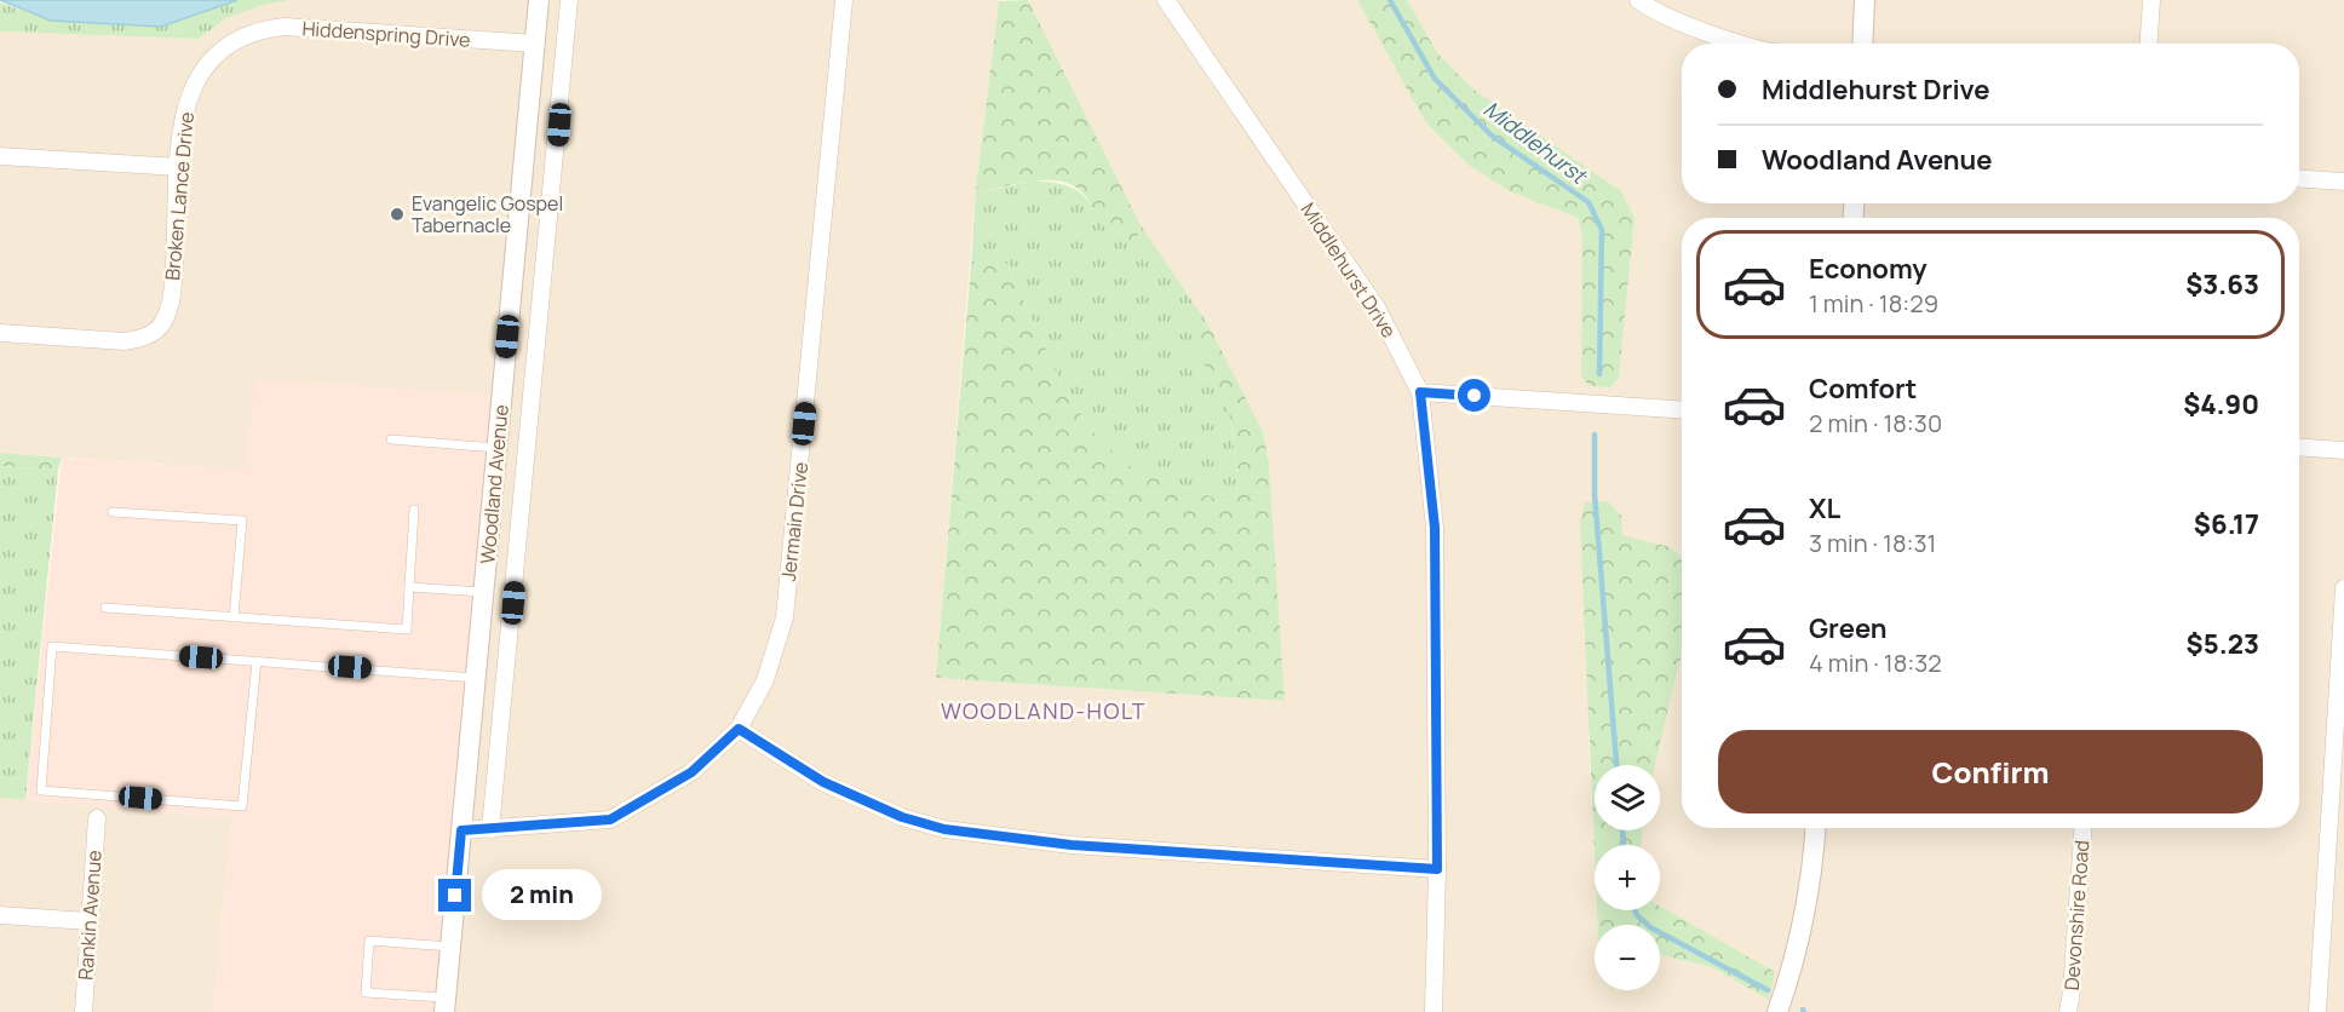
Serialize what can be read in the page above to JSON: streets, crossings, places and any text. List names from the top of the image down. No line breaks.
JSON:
{"streets":{"street":["Hiddenspring Drive","Broken Lance Drive","Middlehurst Drive","Woodland Avenue","Jermain Drive","Rankin Avenue","Devonshire Road"]},"crossings":[["Hiddenspring Drive","Broken Lance Drive"],["Hiddenspring Drive","Woodland Avenue"],["Woodland Avenue","Jermain Drive"]],"districts":["WOODLAND-HOLT"],"water":["Middlehurst"],"places":["Evangelic Gospel Tabernacle"],"page":{"banner":["Middlehurst Drive","Woodland Avenue"],"list":[{"name":"Economy","note":"1 min · 18:29","value":"$3.63"},{"name":"Comfort","note":"2 min · 18:30","value":"$4.90"},{"name":"XL","note":"3 min · 18:31","value":"$6.17"},{"name":"Green","note":"4 min · 18:32","value":"$5.23"}],"buttons":"Confirm","map_buttons":["+","−"],"bubble":"2 min"}}
